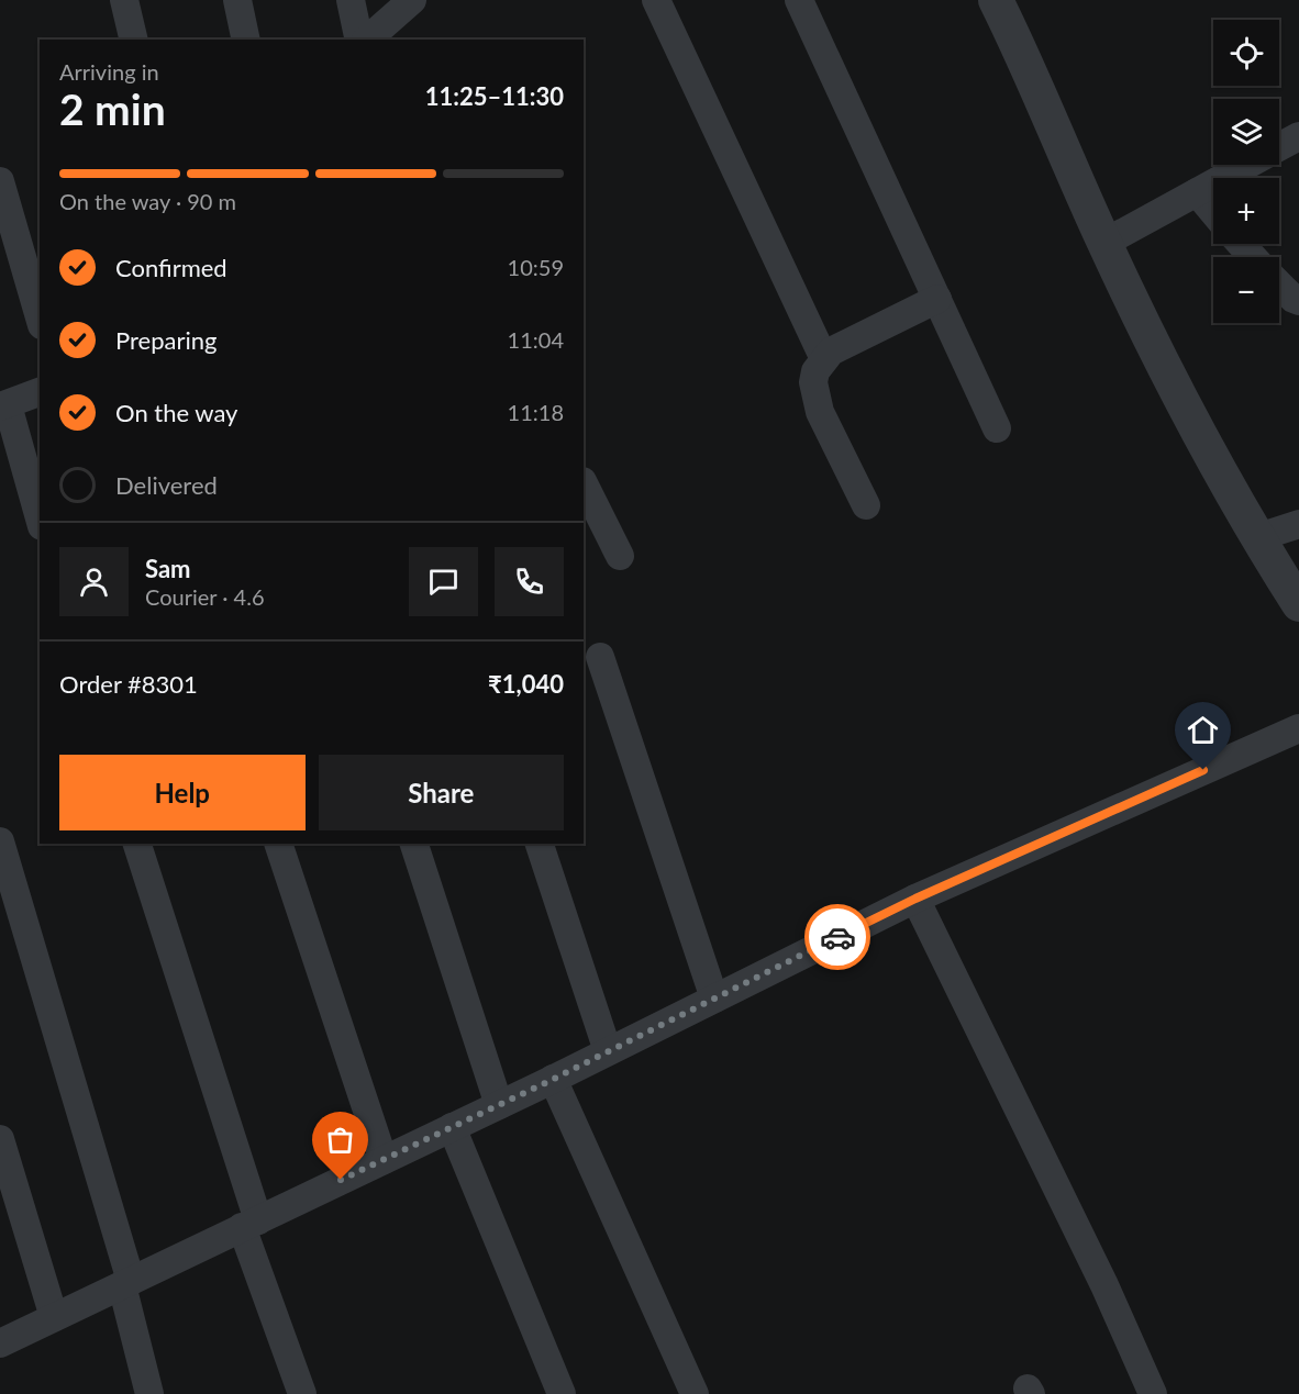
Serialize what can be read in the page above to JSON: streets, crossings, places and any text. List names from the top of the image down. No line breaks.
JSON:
{"page":{"map_buttons":["+","−"],"heading":["2 min","Arriving in","11:25–11:30"],"panel":["Sam","Courier · 4.6","Order #8301","₹1,040"],"bar":"On the way · 90 m","list":[["Confirmed","10:59"],["Preparing","11:04"],["On the way","11:18"],"Delivered"],"buttons":["Help","Share"]}}
